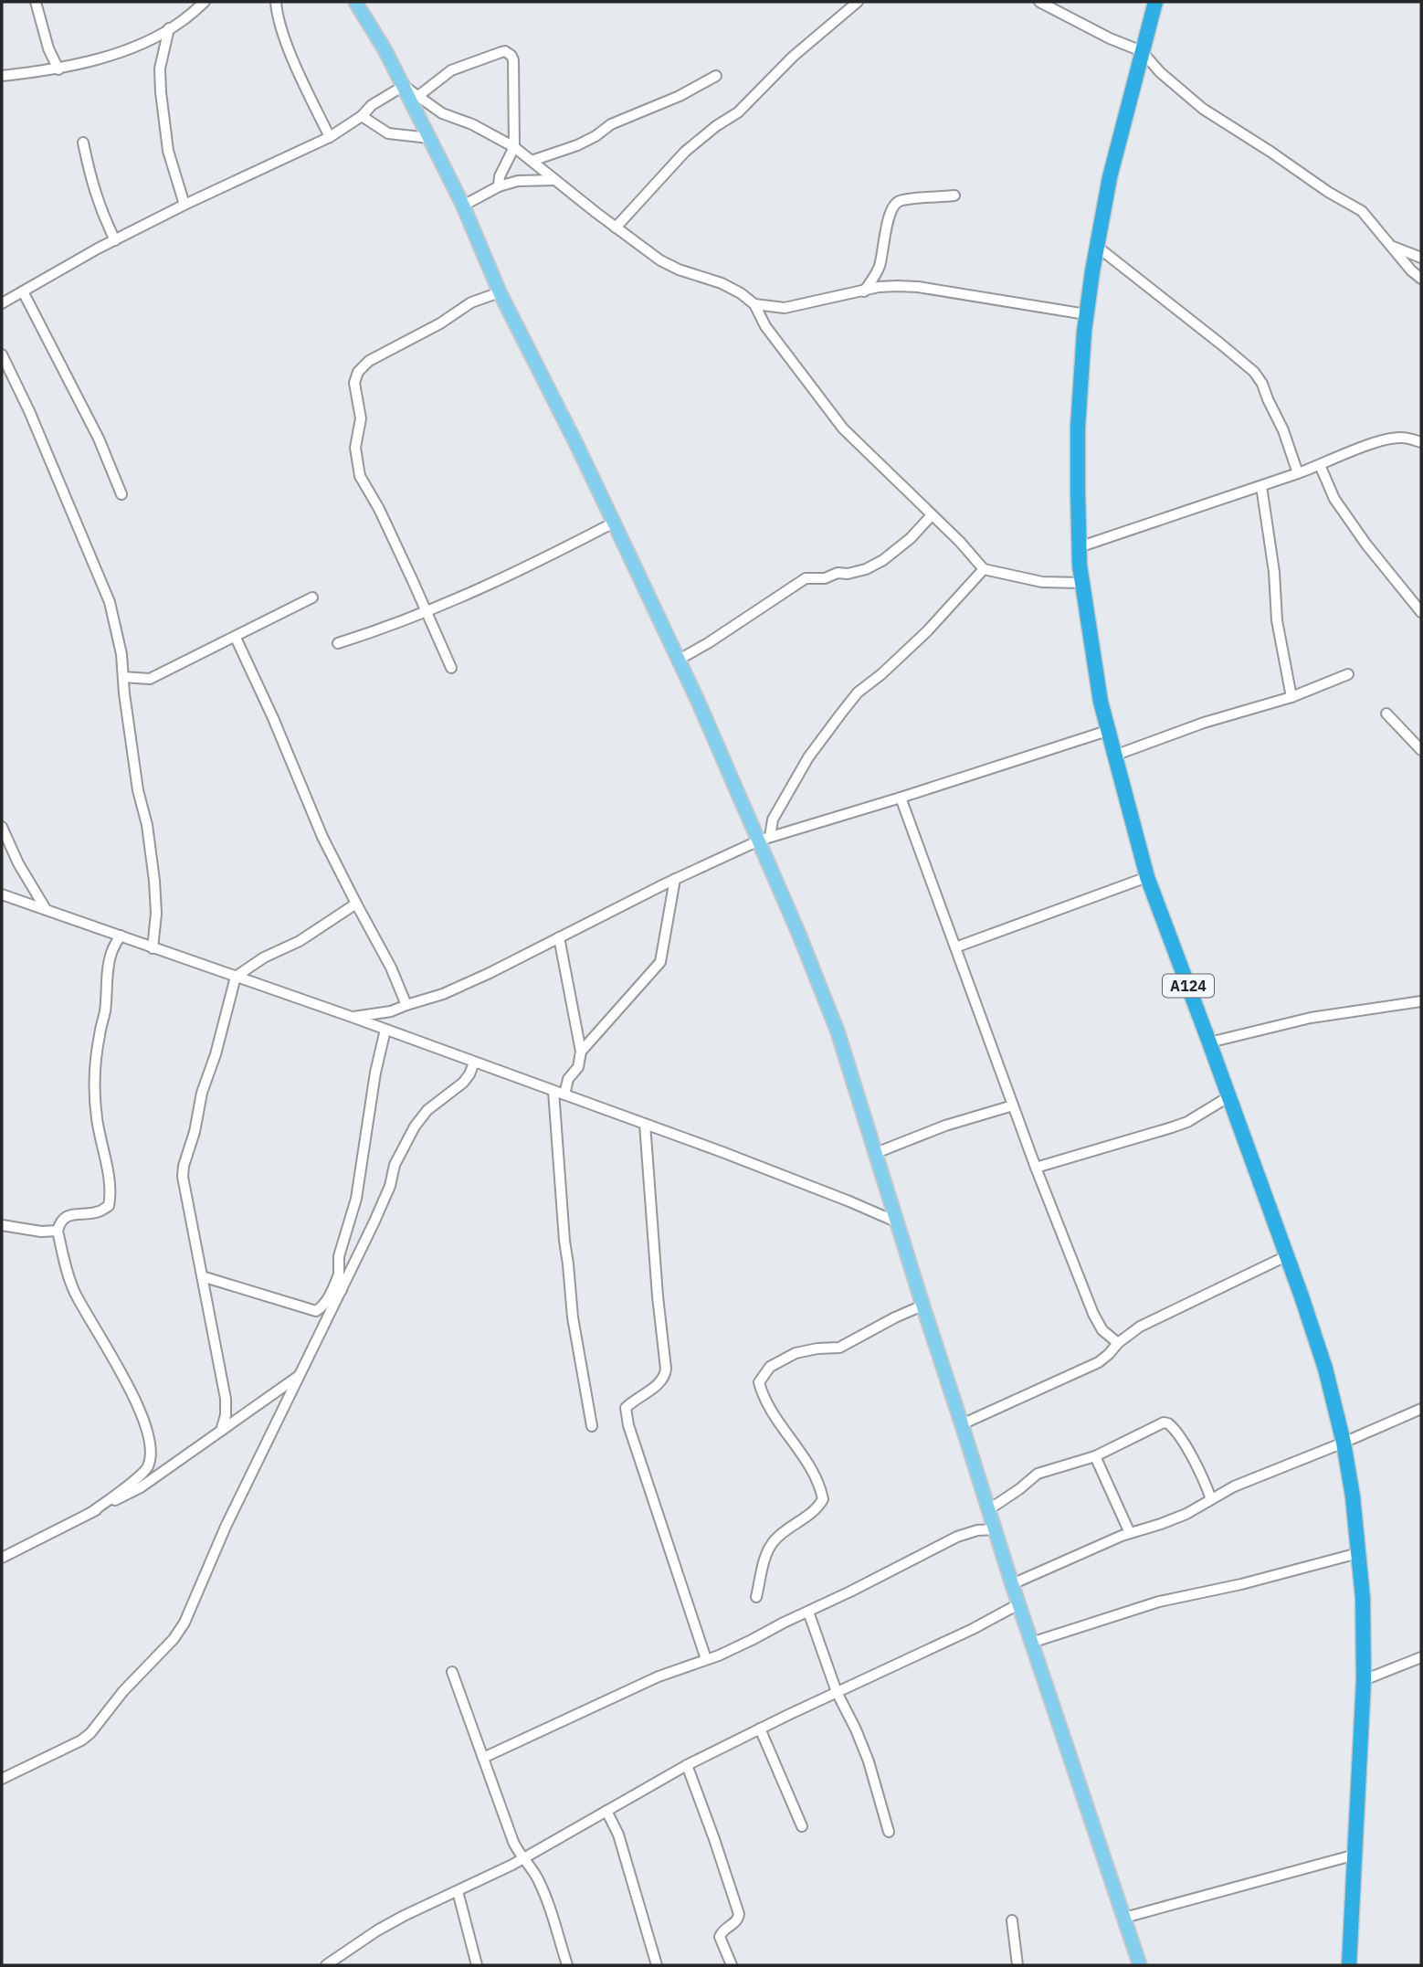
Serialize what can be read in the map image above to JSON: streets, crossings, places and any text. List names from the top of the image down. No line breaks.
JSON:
{"streets":{"highway":["A124"]}}
